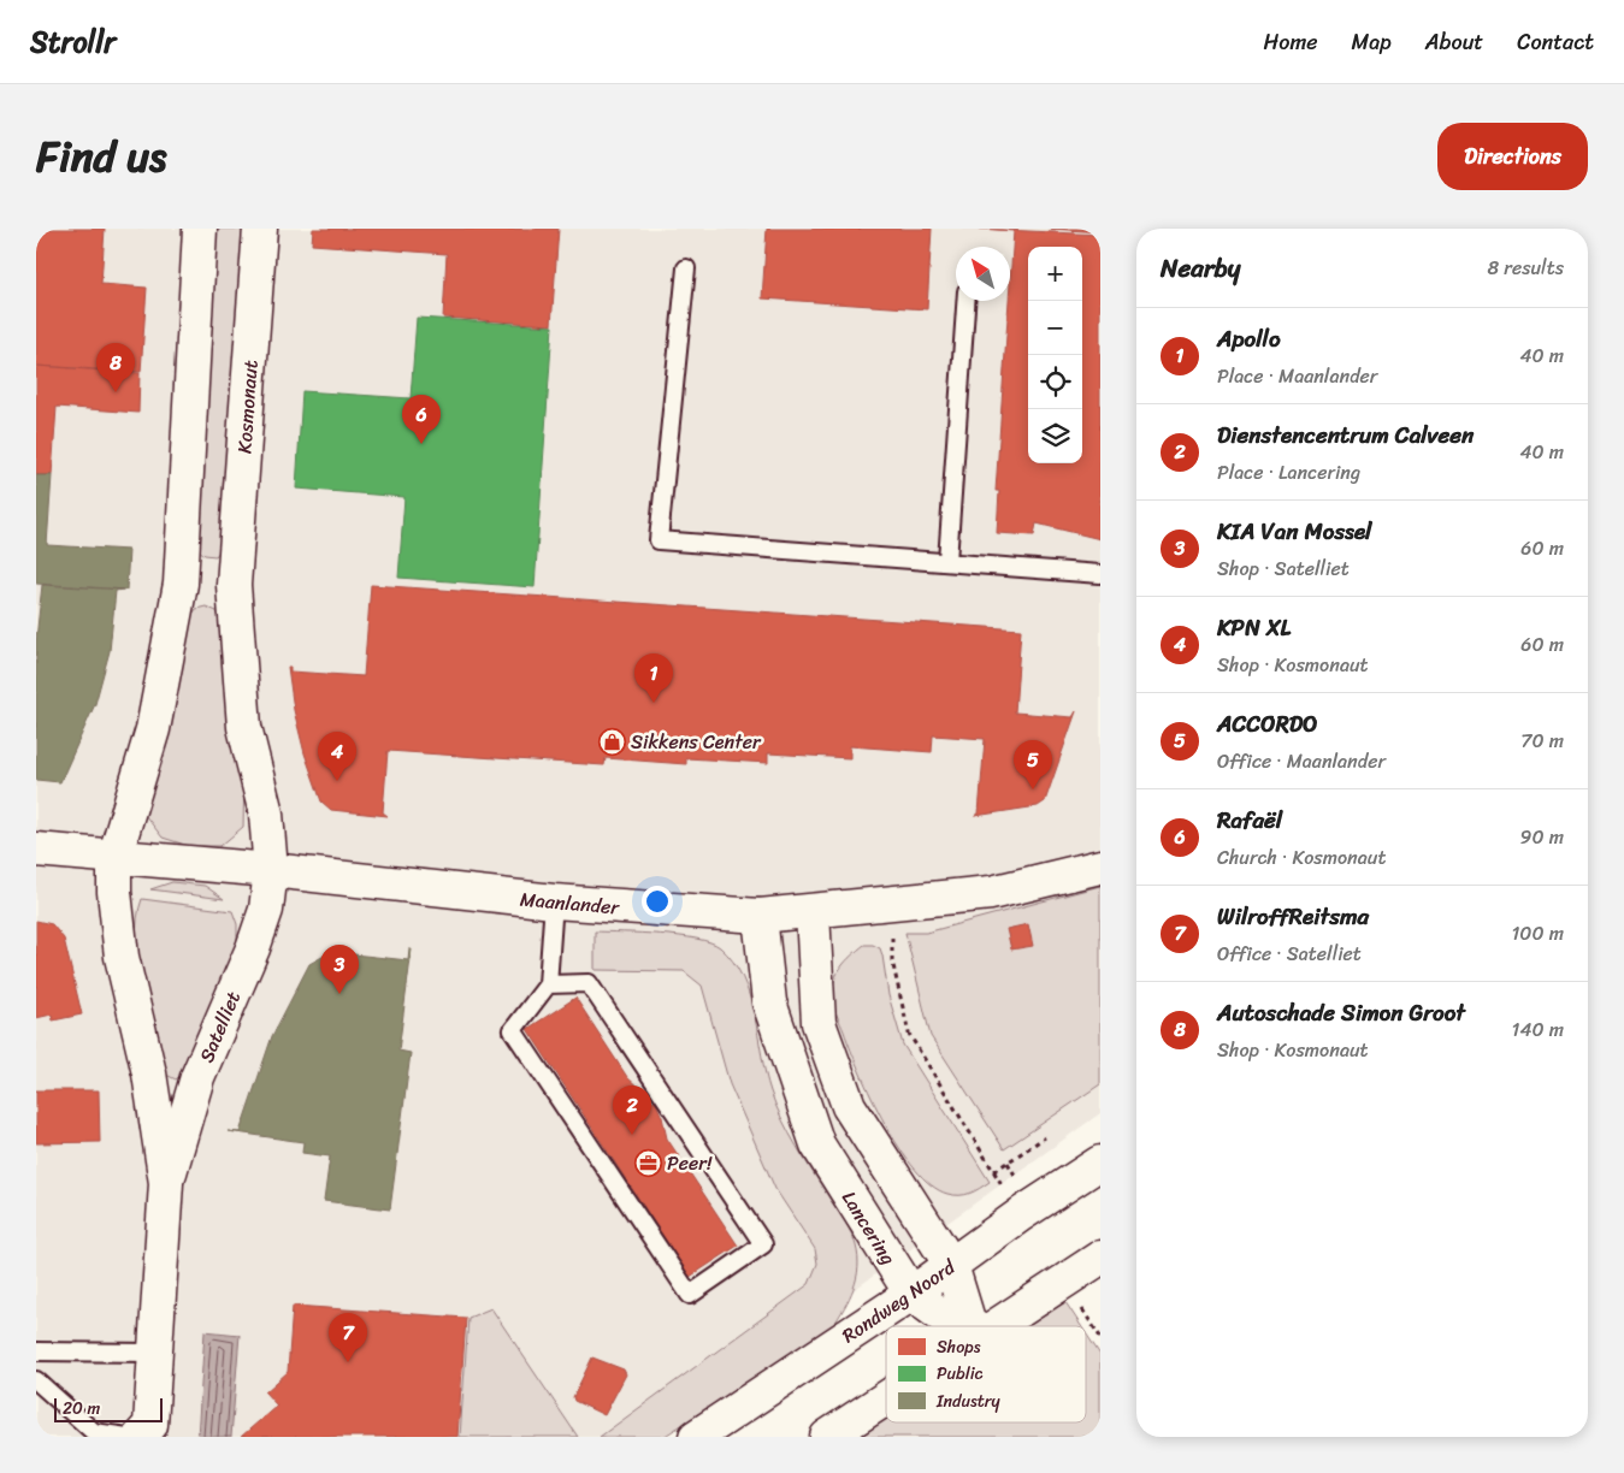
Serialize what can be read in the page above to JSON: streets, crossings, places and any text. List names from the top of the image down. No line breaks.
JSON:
{"streets":{"street":["Kosmonaut","Maanlander","Satelliet","Lancering","Rondweg Noord"]},"crossings":[["Kosmonaut","Maanlander"],["Kosmonaut","Satelliet"],["Maanlander","Satelliet"],["Maanlander","Lancering"],["Lancering","Rondweg Noord"]],"places":{"shop":["Sikkens Center"],"office":["Peer!"]},"legend":["Shops","Public","Industry"],"scale_bar":"20 m","north":"top left","page":{"header":"Strollr","nav":["Home","Map","About","Contact"],"title":"Find us","buttons":"Directions","heading":["Nearby","8 results"],"map_buttons":["+","−"],"list":[{"mark":"1","name":"Apollo","note":"Place · Maanlander","value":"40 m"},{"mark":"2","name":"Dienstencentrum Calveen","note":"Place · Lancering","value":"40 m"},{"mark":"3","name":"KIA Van Mossel","note":"Shop · Satelliet","value":"60 m"},{"mark":"4","name":"KPN XL","note":"Shop · Kosmonaut","value":"60 m"},{"mark":"5","name":"ACCORDO","note":"Office · Maanlander","value":"70 m"},{"mark":"6","name":"Rafaël","note":"Church · Kosmonaut","value":"90 m"},{"mark":"7","name":"WilroffReitsma","note":"Office · Satelliet","value":"100 m"},{"mark":"8","name":"Autoschade Simon Groot","note":"Shop · Kosmonaut","value":"140 m"}],"pins":["8","6","1","4","5","3","2","7"],"scale":"20 m"}}
